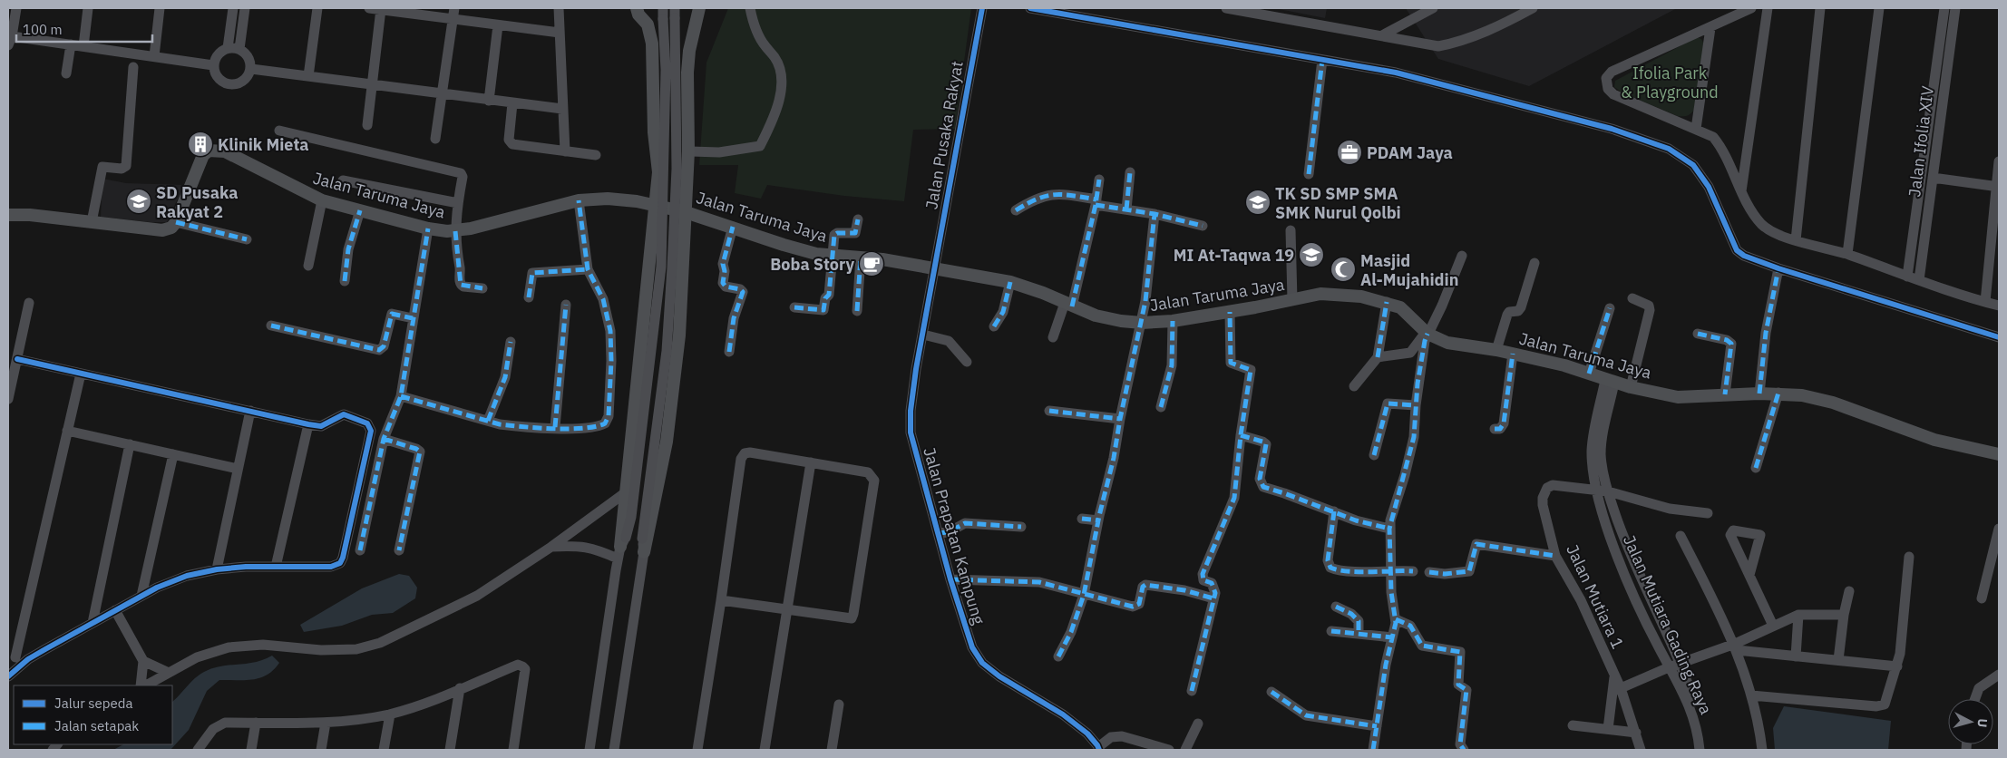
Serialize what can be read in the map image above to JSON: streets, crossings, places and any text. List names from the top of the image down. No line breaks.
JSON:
{"streets":{"main road":["Jalan Taruma Jaya"],"street":["Jalan Pusaka Rakyat","Jalan Ifolia XIV","Jalan Prapatan Kampung","Jalan Mutiara 1","Jalan Mutiara Gading Raya"]},"crossings":[["Jalan Pusaka Rakyat","Jalan Taruma Jaya"],["Jalan Pusaka Rakyat","Jalan Prapatan Kampung"],["Jalan Taruma Jaya","Jalan Prapatan Kampung"],["Jalan Taruma Jaya","Jalan Mutiara Gading Raya"],["Jalan Mutiara 1","Jalan Mutiara Gading Raya"]],"parks":["Ifolia Park & Playground"],"places":{"building":["Klinik Mieta"],"office":["PDAM Jaya"],"school or university":["SD Pusaka Rakyat 2","TK SD SMP SMA SMK Nurul Qolbi","MI At-Taqwa 19"],"cafe":["Boba Story"],"mosque":["Masjid Al-Mujahidin"]},"legend":["Jalur sepeda","Jalan setapak"],"scale_bar":"100 m","north":"right"}
